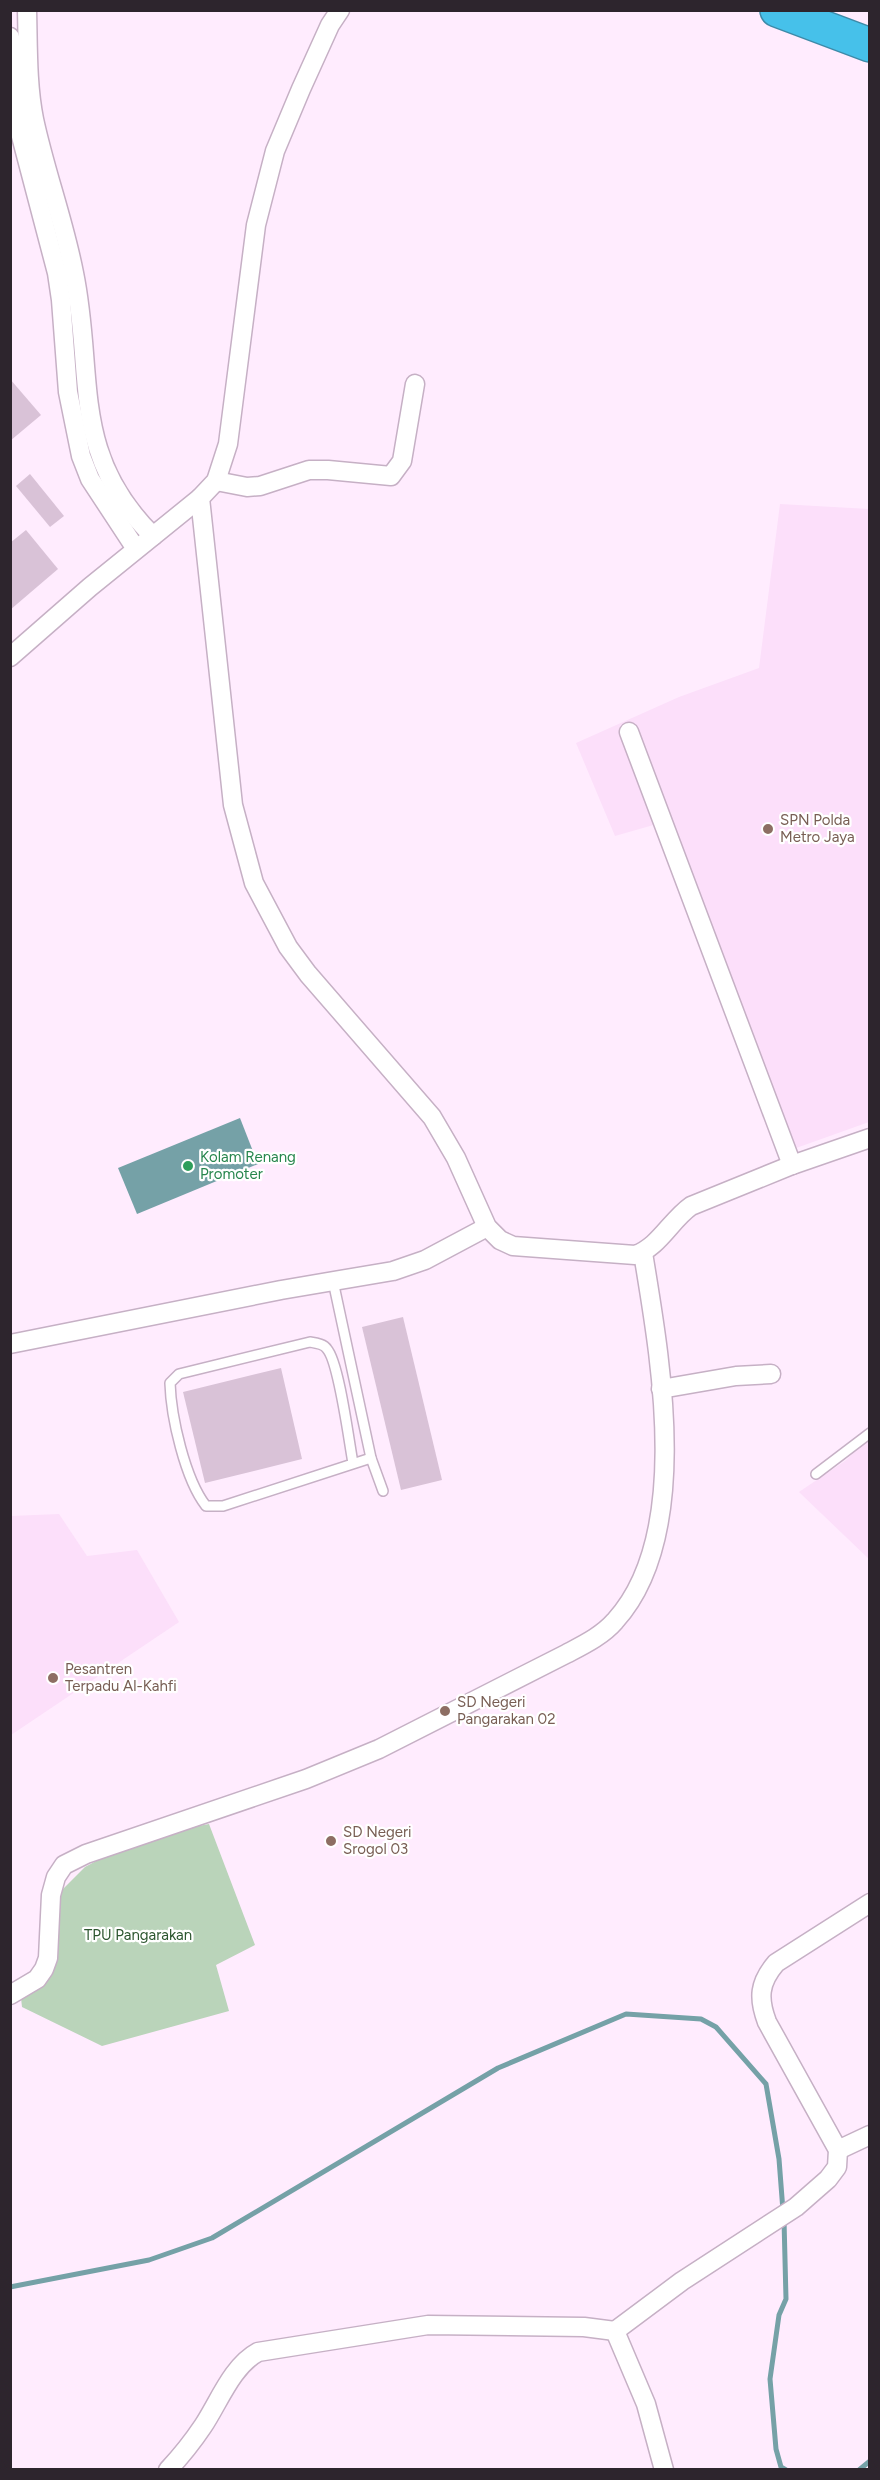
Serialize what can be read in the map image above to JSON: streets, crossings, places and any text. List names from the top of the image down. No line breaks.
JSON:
{"parks":["TPU Pangarakan"],"places":["SPN Polda Metro Jaya","Kolam Renang Promoter","Pesantren Terpadu Al-Kahfi","SD Negeri Pangarakan 02","SD Negeri Srogol 03"]}
